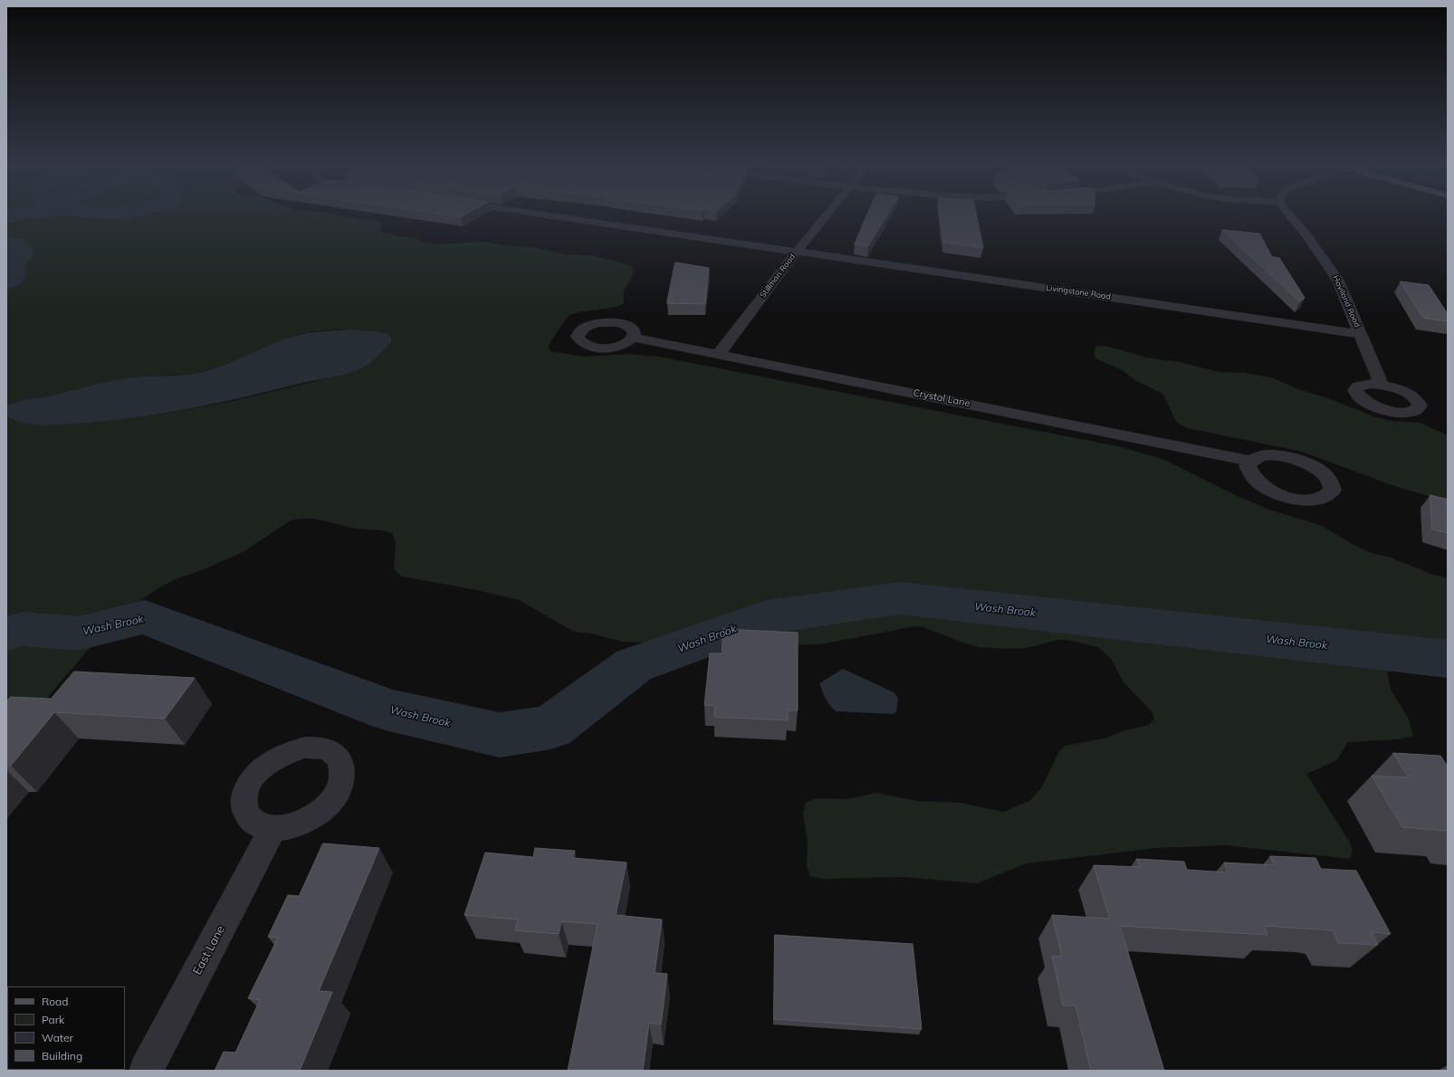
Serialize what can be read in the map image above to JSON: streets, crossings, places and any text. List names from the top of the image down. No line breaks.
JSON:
{"streets":{"street":["Stillman Road","Livingstone Road","Haviland Road","Crystal Lane","East Lane"]},"crossings":[["Stillman Road","Livingstone Road"],["Stillman Road","Crystal Lane"],["Livingstone Road","Haviland Road"]],"water":["Wash Brook"],"legend":["Road","Park","Water","Building"]}
